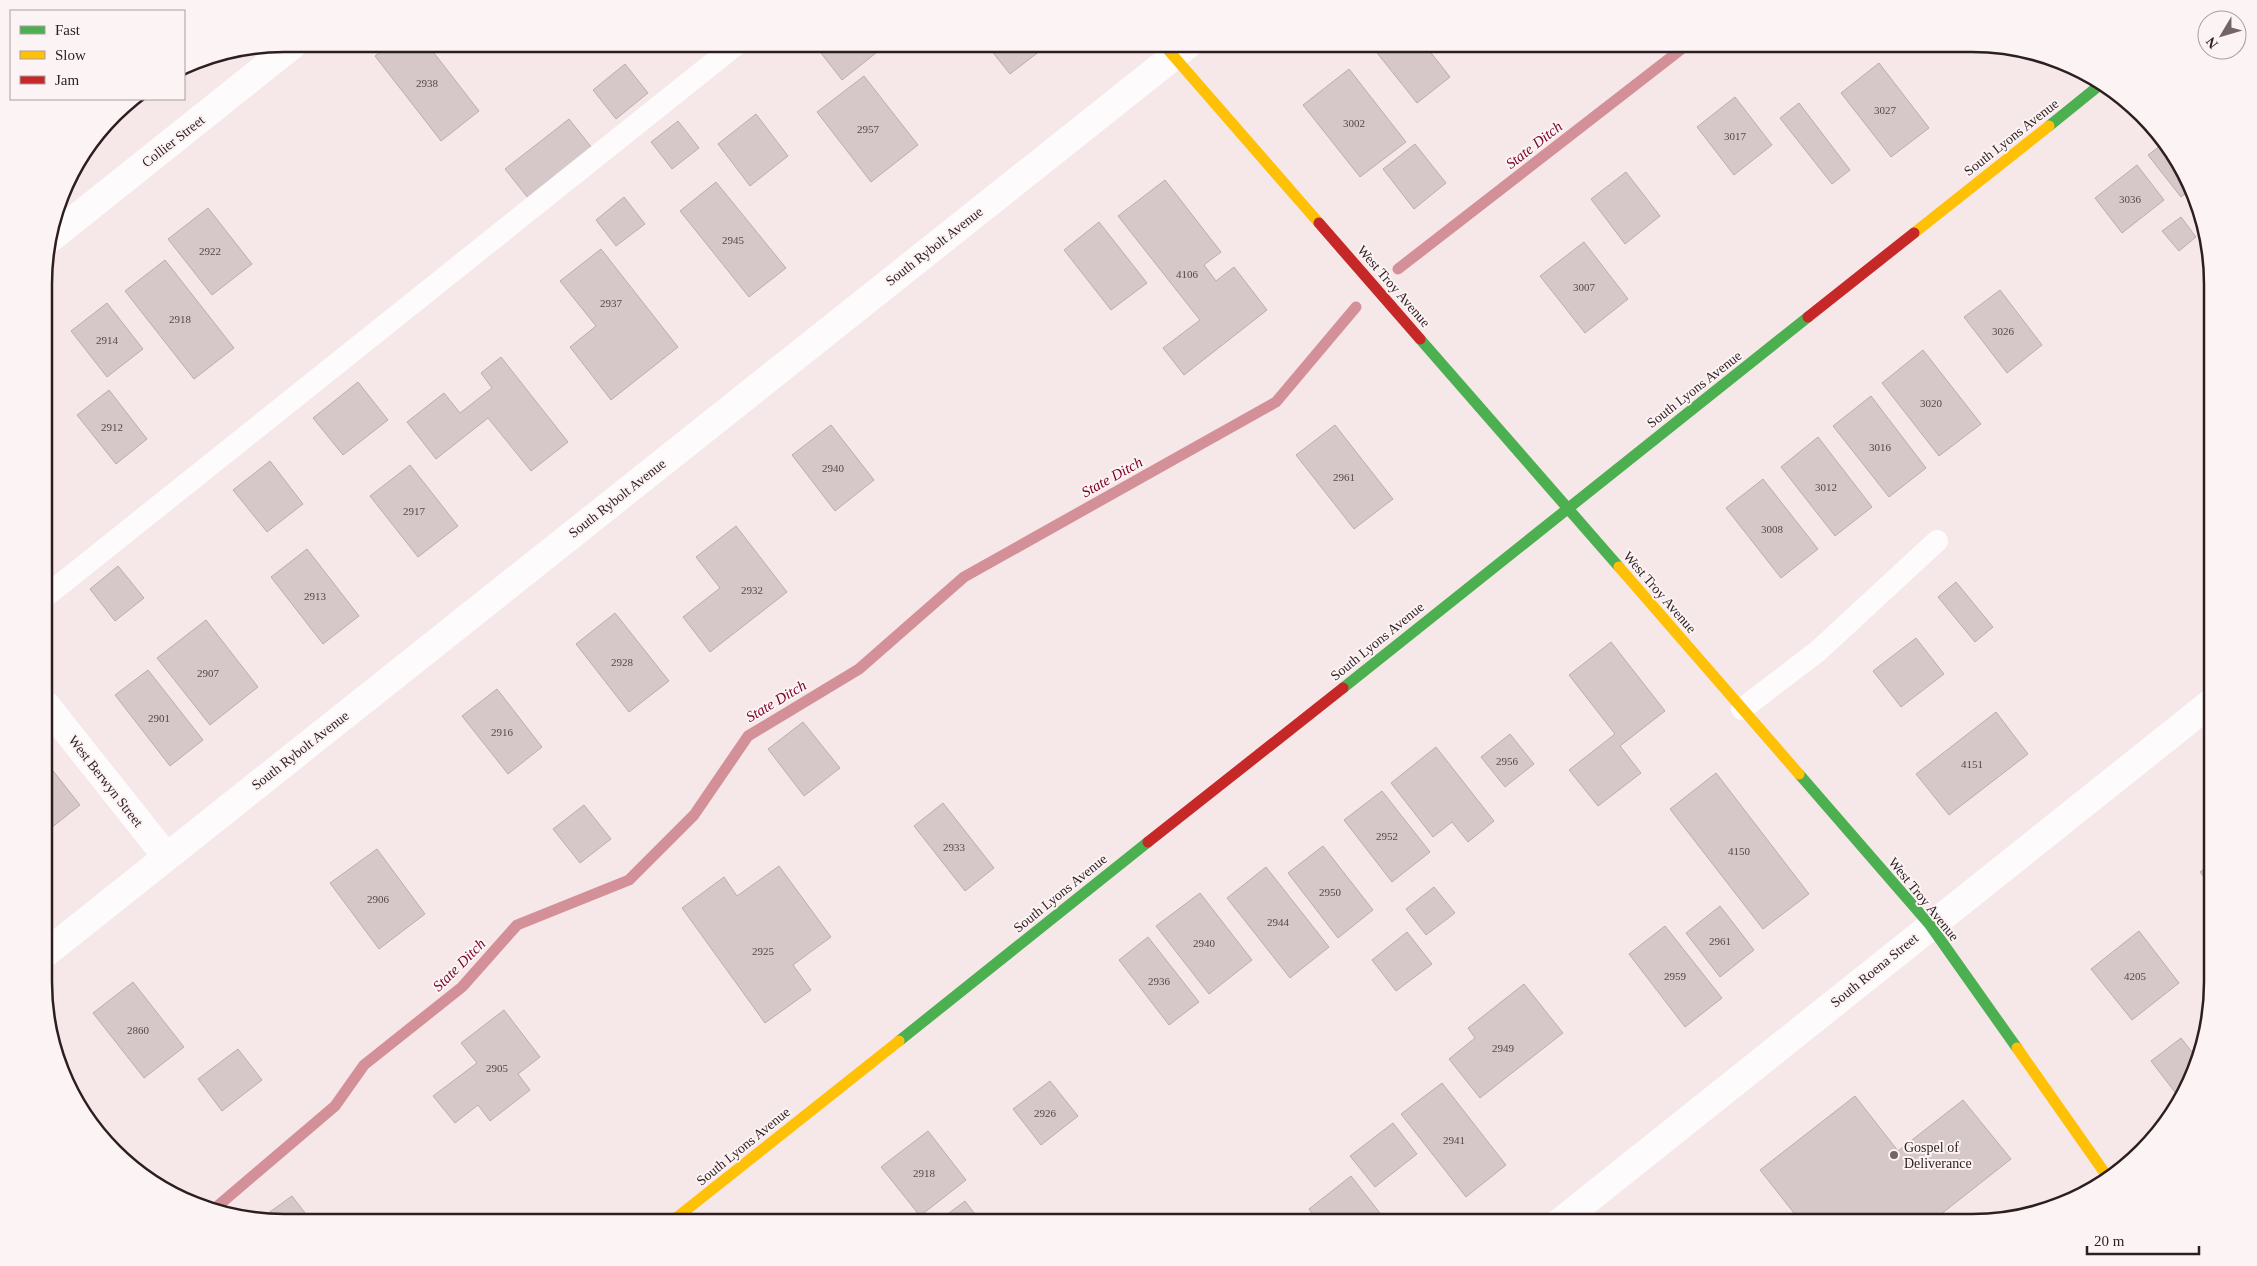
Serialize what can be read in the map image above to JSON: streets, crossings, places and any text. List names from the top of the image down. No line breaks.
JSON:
{"streets":{"street":["South Lyons Avenue","Collier Street","South Rybolt Avenue","West Troy Avenue","West Berwyn Street","South Roena Street"]},"crossings":[["South Lyons Avenue","West Troy Avenue"],["South Rybolt Avenue","West Berwyn Street"],["West Troy Avenue","South Roena Street"]],"water":["State Ditch"],"places":["Gospel of Deliverance"],"house_numbers":["2938","3027","3002","2957","3017","3036","2945","2922","4106","3007","2937","2918","3026","2914","3020","2912","3016","2940","2961","3012","2917","3008","2932","2913","2928","2907","2901","2916","2956","4151","2952","2933","4150","2950","2906","2944","2961","2940","2925","2959","4205","2936","2860","2949","2905","2926","2941","2918"],"legend":["Fast","Slow","Jam"],"scale_bar":"20 m","north":"bottom left"}
